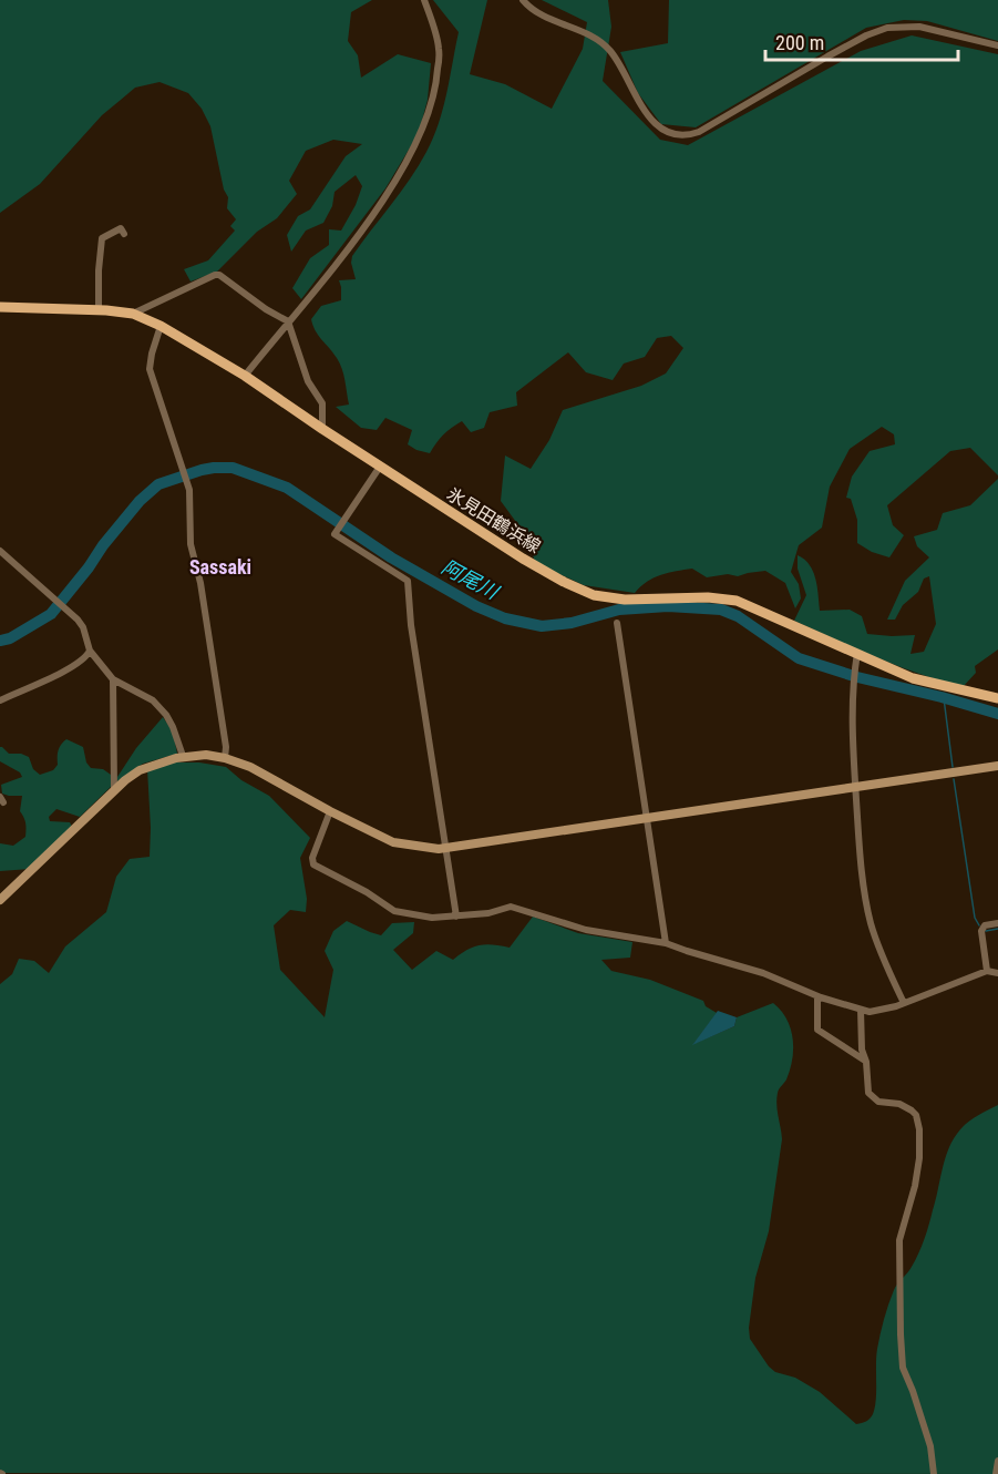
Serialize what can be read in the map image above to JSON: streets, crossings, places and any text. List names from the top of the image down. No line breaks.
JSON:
{"streets":{"main road":["氷見田鶴浜線"]},"districts":["Sassaki"],"water":["阿尾川"],"scale_bar":"200 m"}
